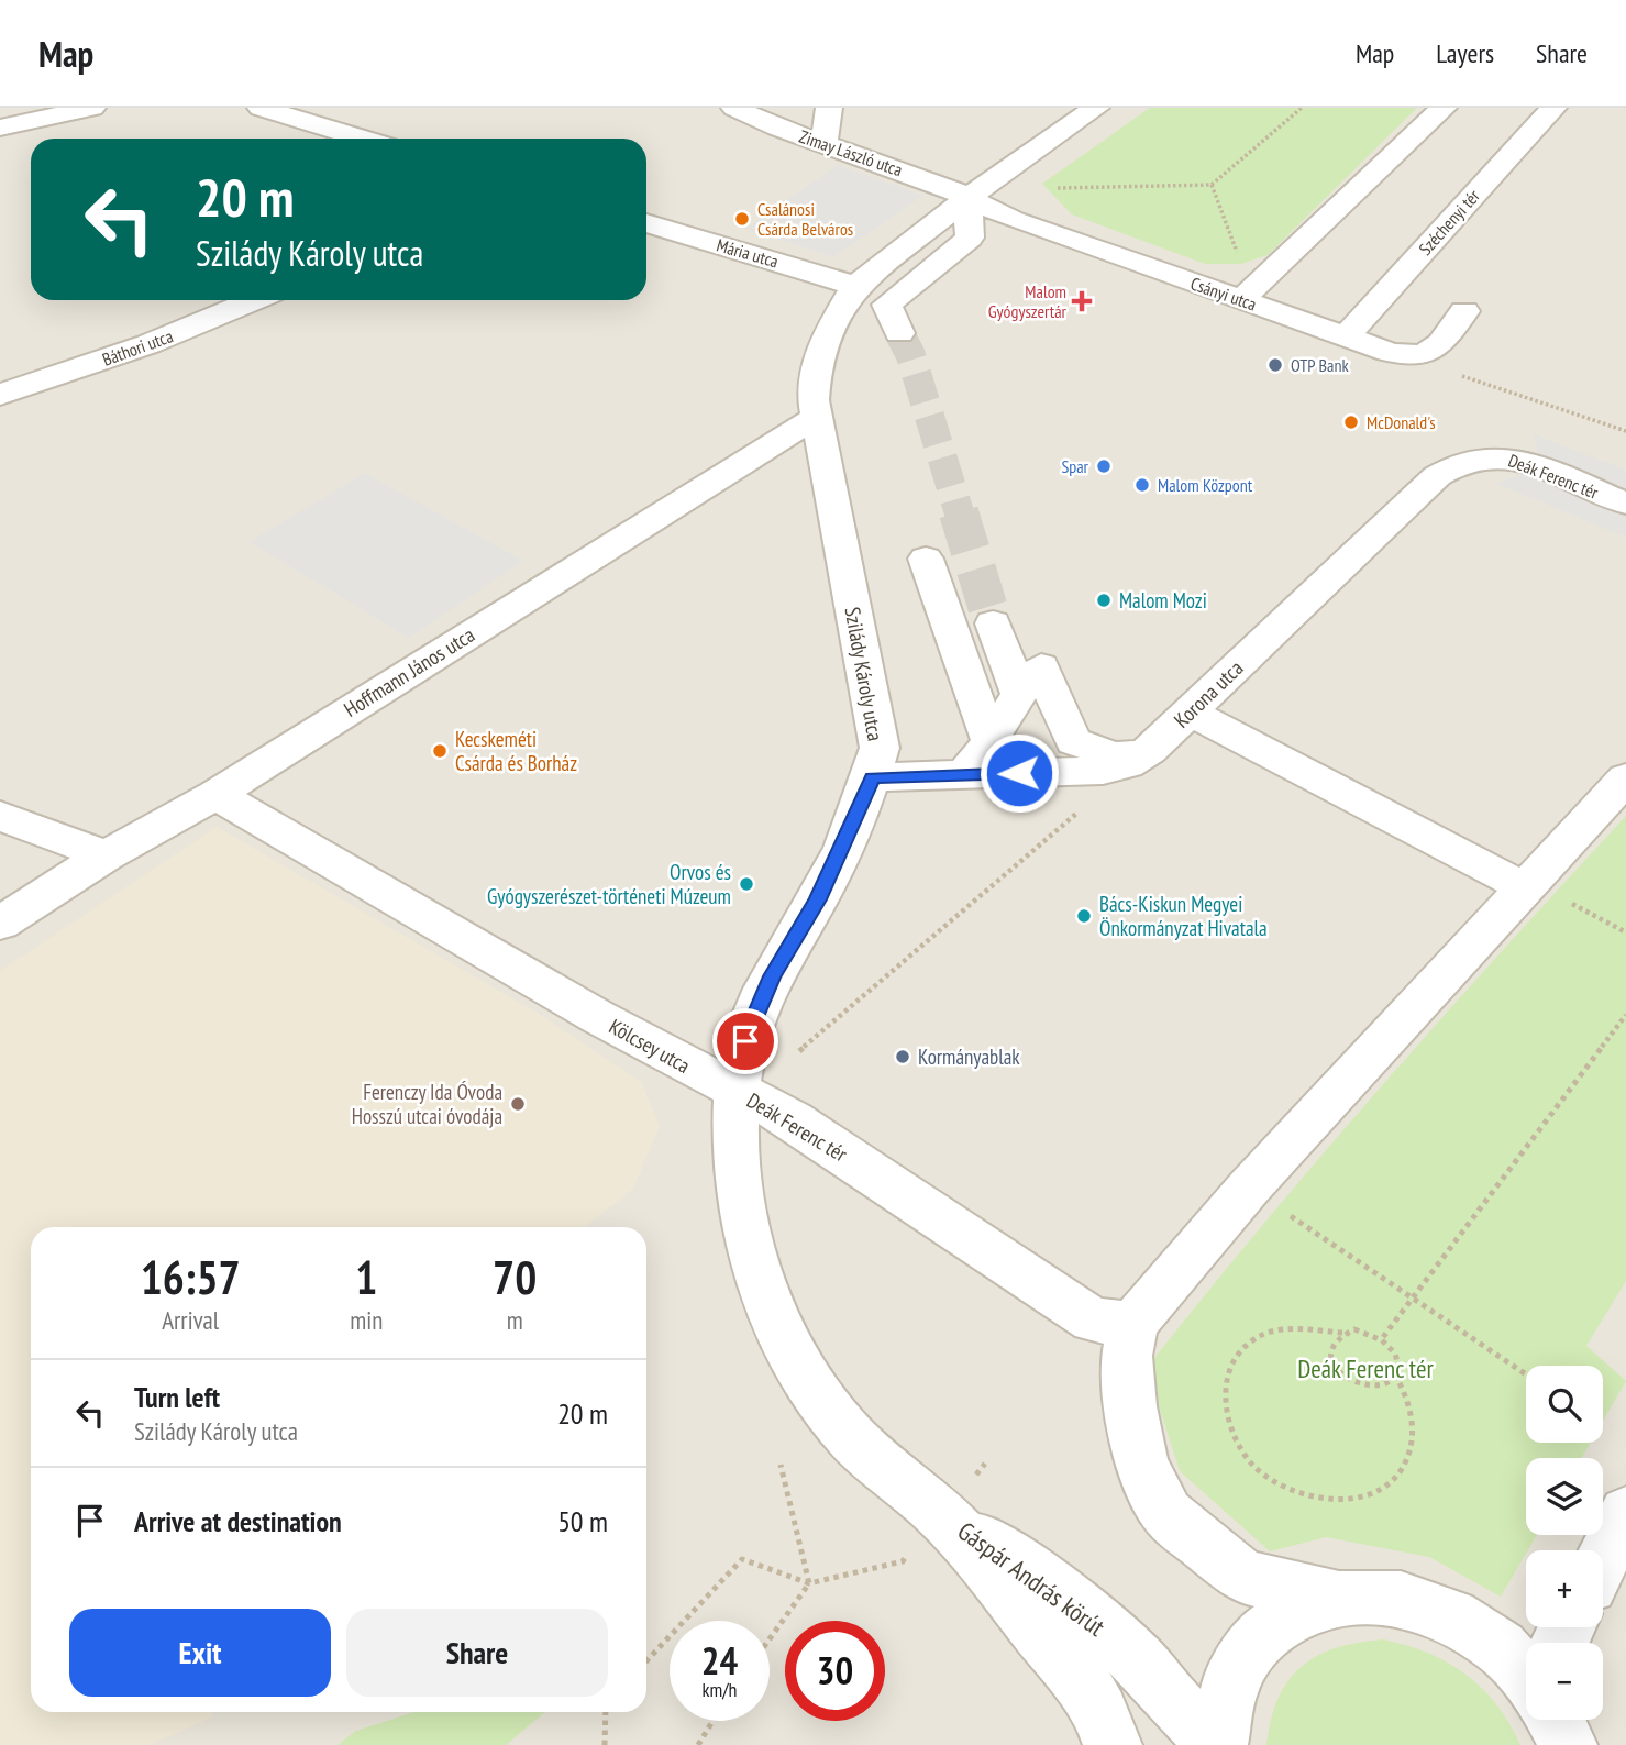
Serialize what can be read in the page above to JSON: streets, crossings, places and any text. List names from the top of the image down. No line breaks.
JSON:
{"streets":{"street":["Zimay László utca","Széchenyi tér","Mária utca","Csányi utca","Báthori utca","Deák Ferenc tér","Hoffmann János utca","Szilády Károly utca","Korona utca","Kölcsey utca","Gáspár András körút"]},"crossings":[["Zimay László utca","Csányi utca"],["Széchenyi tér","Csányi utca"],["Mária utca","Szilády Károly utca"],["Deák Ferenc tér","Szilády Károly utca"],["Deák Ferenc tér","Korona utca"],["Deák Ferenc tér","Kölcsey utca"],["Hoffmann János utca","Szilády Károly utca"],["Hoffmann János utca","Kölcsey utca"],["Szilády Károly utca","Korona utca"],["Szilády Károly utca","Kölcsey utca"]],"parks":["Deák Ferenc tér"],"places":{"other":["Csalánosi Csárda Belváros","OTP Bank","McDonald's","Spar","Malom Központ","Malom Mozi","Kecskeméti Csárda és Borház","Orvos és Gyógyszerészet-történeti Múzeum","Bács-Kiskun Megyei Önkormányzat Hivatala","Kormányablak","Ferenczy Ida Óvoda Hosszú utcai óvodája"],"health":["Malom Gyógyszertár"]},"page":{"header":"Map","nav":["Map","Layers","Share"],"turn":["20 m","Szilády Károly utca"],"eta":["16:57","Arrival","1","min","70","m"],"list":[{"name":"Turn left","note":"Szilády Károly utca","value":"20 m"},{"name":"Arrive at destination","value":"50 m"}],"map_buttons":["+","−"],"buttons":["Exit","Share"],"speed":"24 km/h","limit":"30"}}
